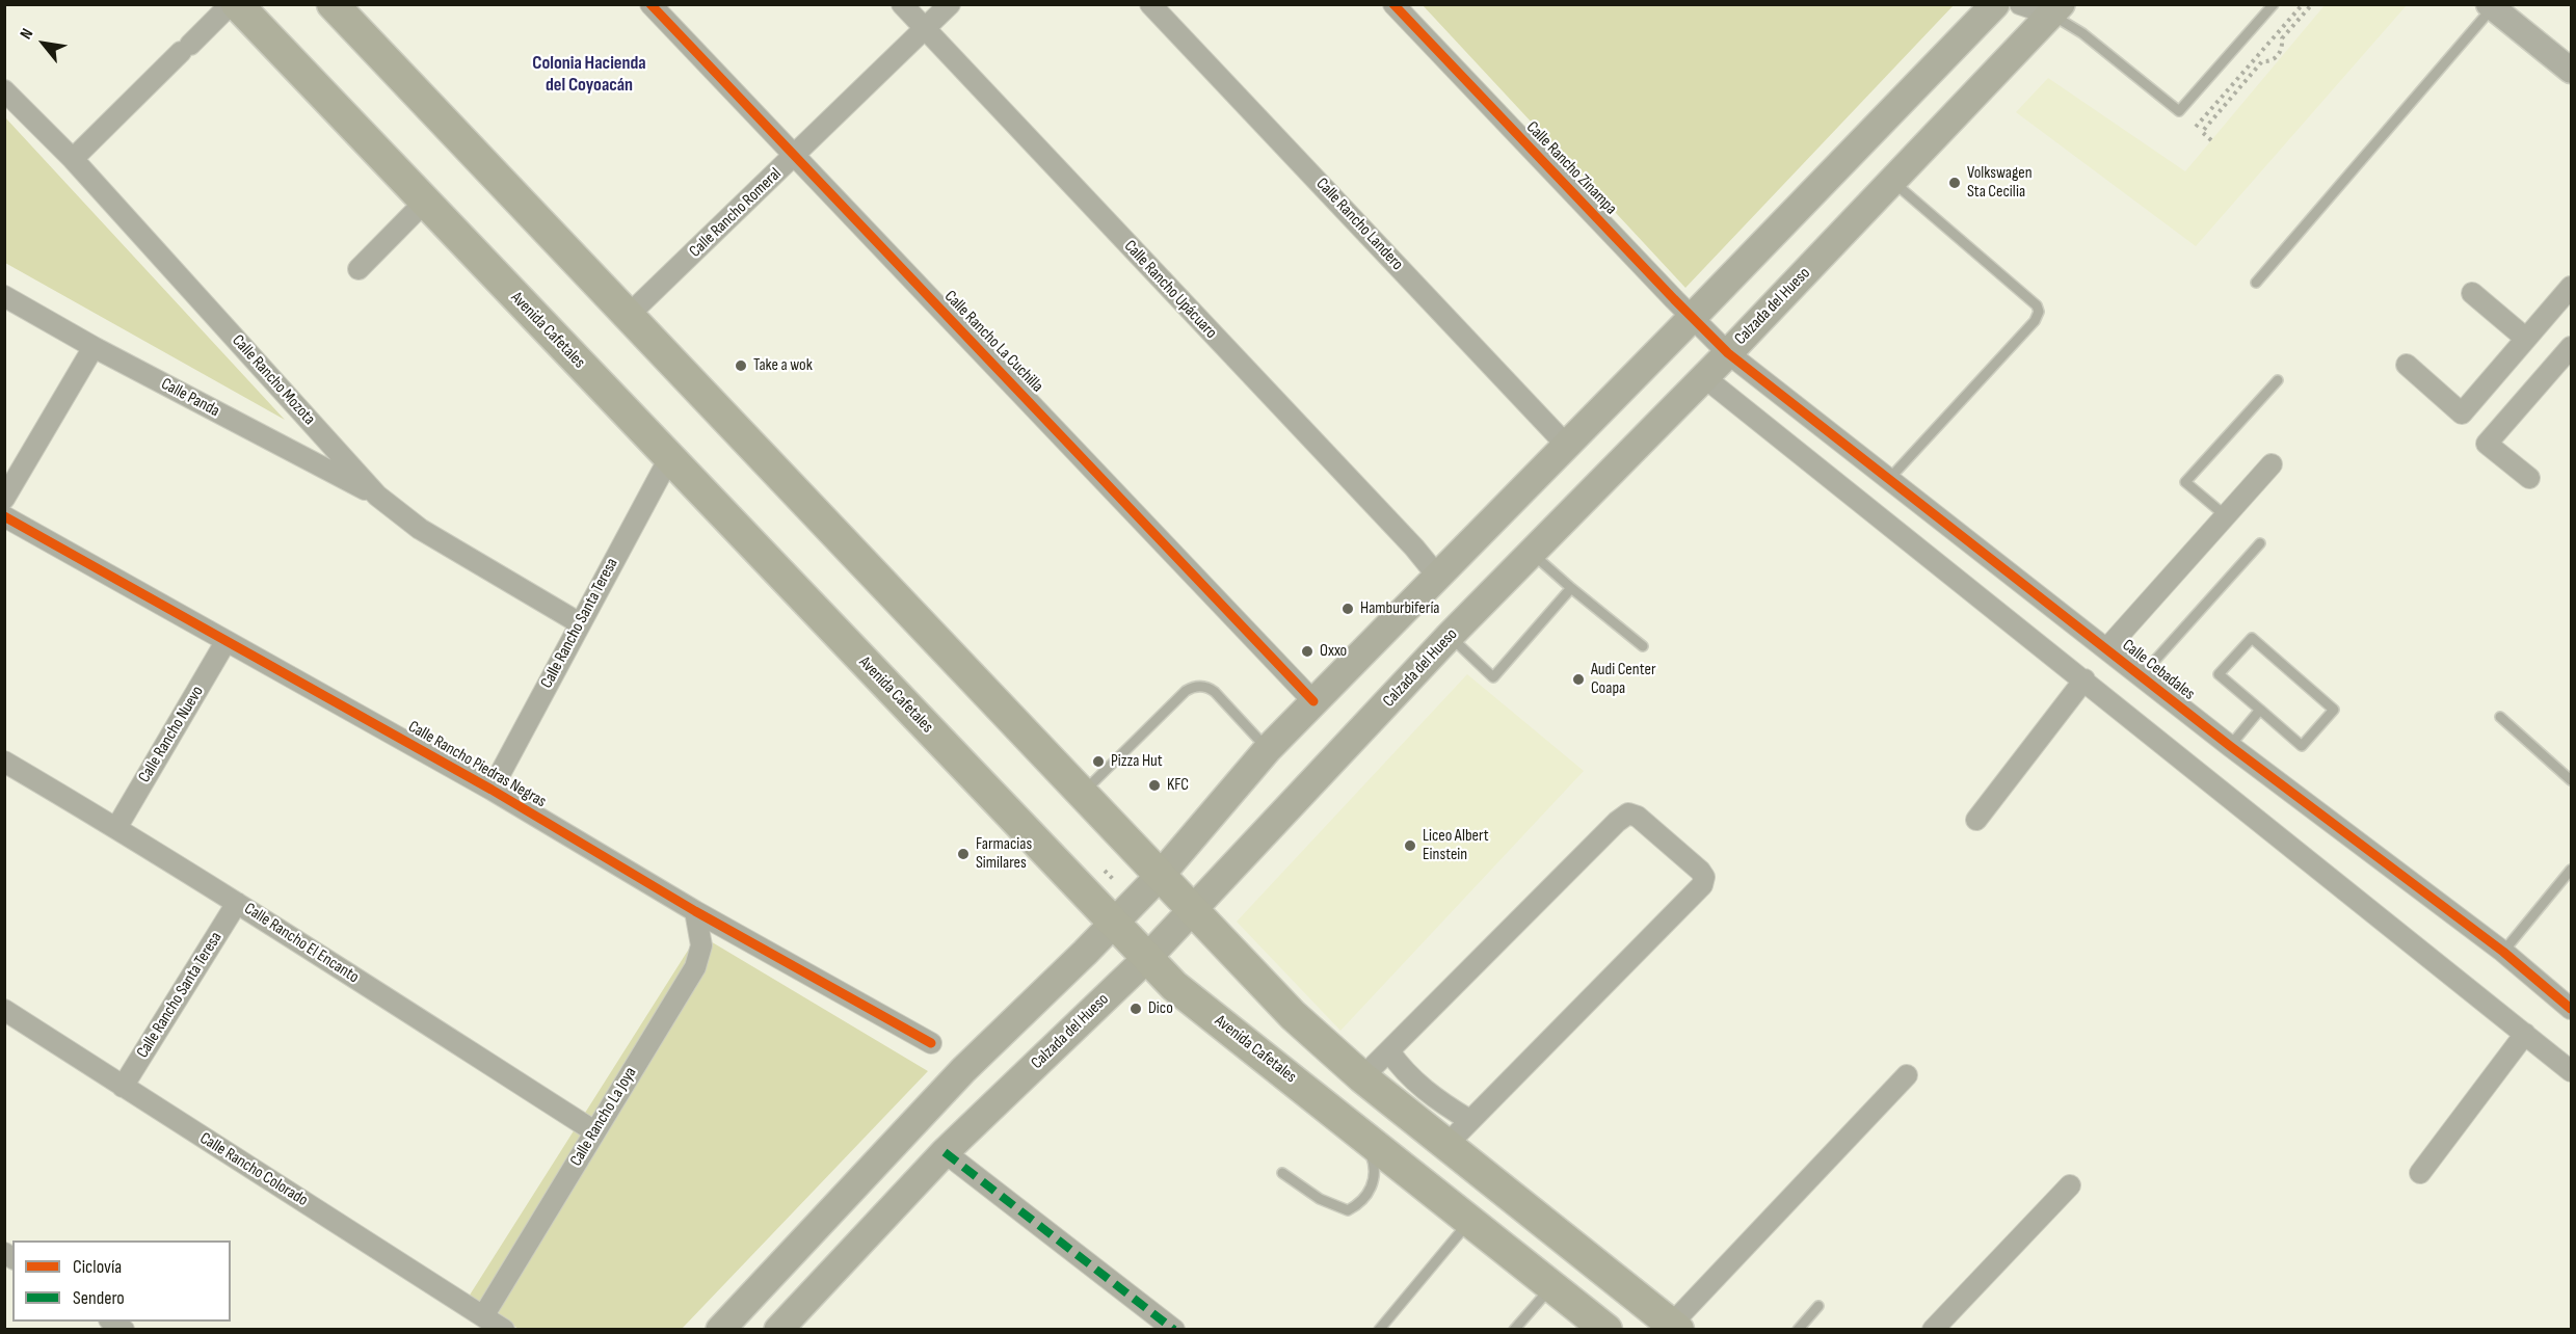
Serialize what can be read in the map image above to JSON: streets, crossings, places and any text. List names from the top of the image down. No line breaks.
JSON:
{"streets":{"main road":["Calzada del Hueso","Avenida Cafetales"],"street":["Calle Rancho Zinampa","Calle Rancho Romeral","Calle Rancho Landero","Calle Rancho Upácuaro","Calle Rancho La Cuchilla","Calle Rancho Mozota","Calle Panda","Calle Rancho Santa Teresa","Calle Cebadales","Calle Rancho Nuevo","Calle Rancho Piedras Negras","Calle Rancho El Encanto","Calle Rancho La Joya","Calle Rancho Colorado"]},"crossings":[["Calle Rancho Zinampa","Calzada del Hueso"],["Calle Rancho Zinampa","Calle Cebadales"],["Calle Rancho Romeral","Calle Rancho Upácuaro"],["Calle Rancho Romeral","Calle Rancho La Cuchilla"],["Calzada del Hueso","Avenida Cafetales"],["Calzada del Hueso","Calle Cebadales"],["Avenida Cafetales","Calle Rancho Santa Teresa"],["Calle Rancho Mozota","Calle Panda"],["Calle Rancho Mozota","Calle Rancho Santa Teresa"],["Calle Rancho Santa Teresa","Calle Rancho Piedras Negras"],["Calle Rancho Santa Teresa","Calle Rancho El Encanto"],["Calle Rancho Santa Teresa","Calle Rancho Colorado"],["Calle Rancho Nuevo","Calle Rancho Piedras Negras"],["Calle Rancho Nuevo","Calle Rancho El Encanto"],["Calle Rancho Piedras Negras","Calle Rancho La Joya"],["Calle Rancho El Encanto","Calle Rancho La Joya"],["Calle Rancho La Joya","Calle Rancho Colorado"]],"districts":["Colonia Hacienda del Coyoacán"],"places":["Volkswagen Sta Cecilia","Take a wok","Hamburbifería","Oxxo","Audi Center Coapa","Pizza Hut","KFC","Liceo Albert Einstein","Farmacias Similares","Dico"],"legend":["Ciclovía","Sendero"],"north":"top left"}
